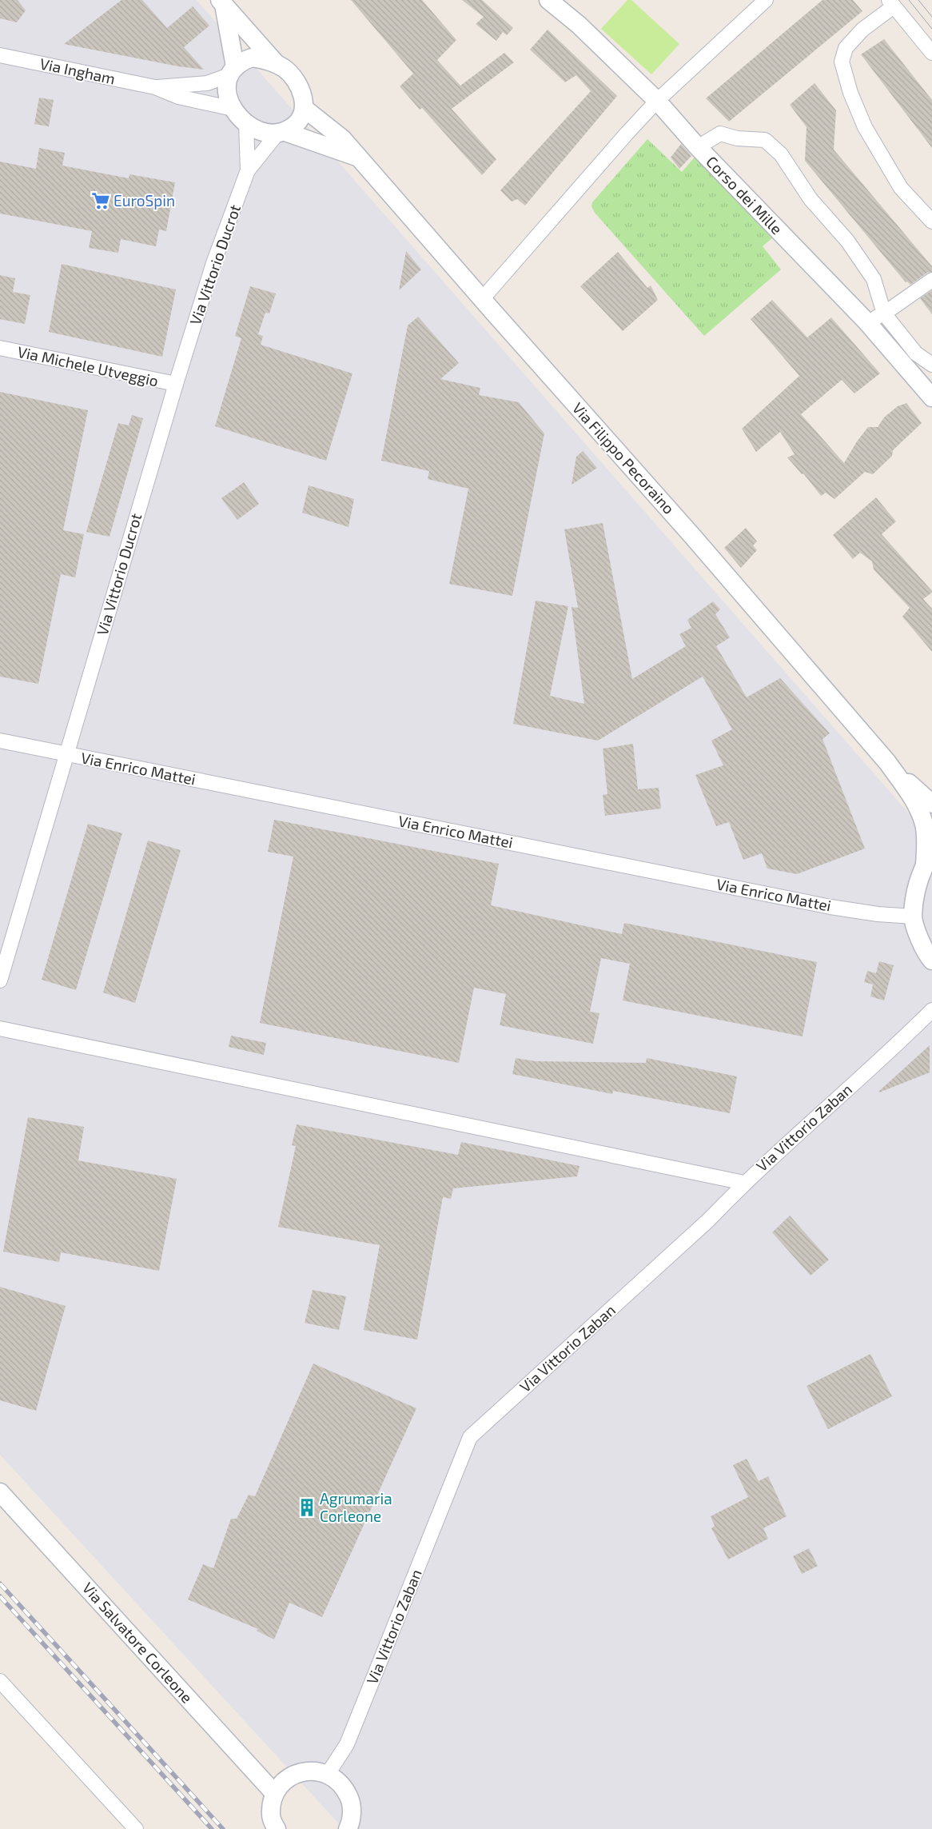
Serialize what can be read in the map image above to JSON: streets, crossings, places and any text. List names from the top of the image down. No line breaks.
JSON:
{"streets":{"street":["Via Ingham","Corso dei Mille","Via Vittorio Ducrot","Via Michele Utveggio","Via Filippo Pecoraino","Via Enrico Mattei","Via Vittorio Zaban","Via Salvatore Corleone"]},"crossings":[["Via Vittorio Ducrot","Via Michele Utveggio"],["Via Vittorio Ducrot","Via Enrico Mattei"],["Via Filippo Pecoraino","Via Enrico Mattei"]],"places":{"supermarket":["EuroSpin"],"building":["Agrumaria Corleone"]}}
